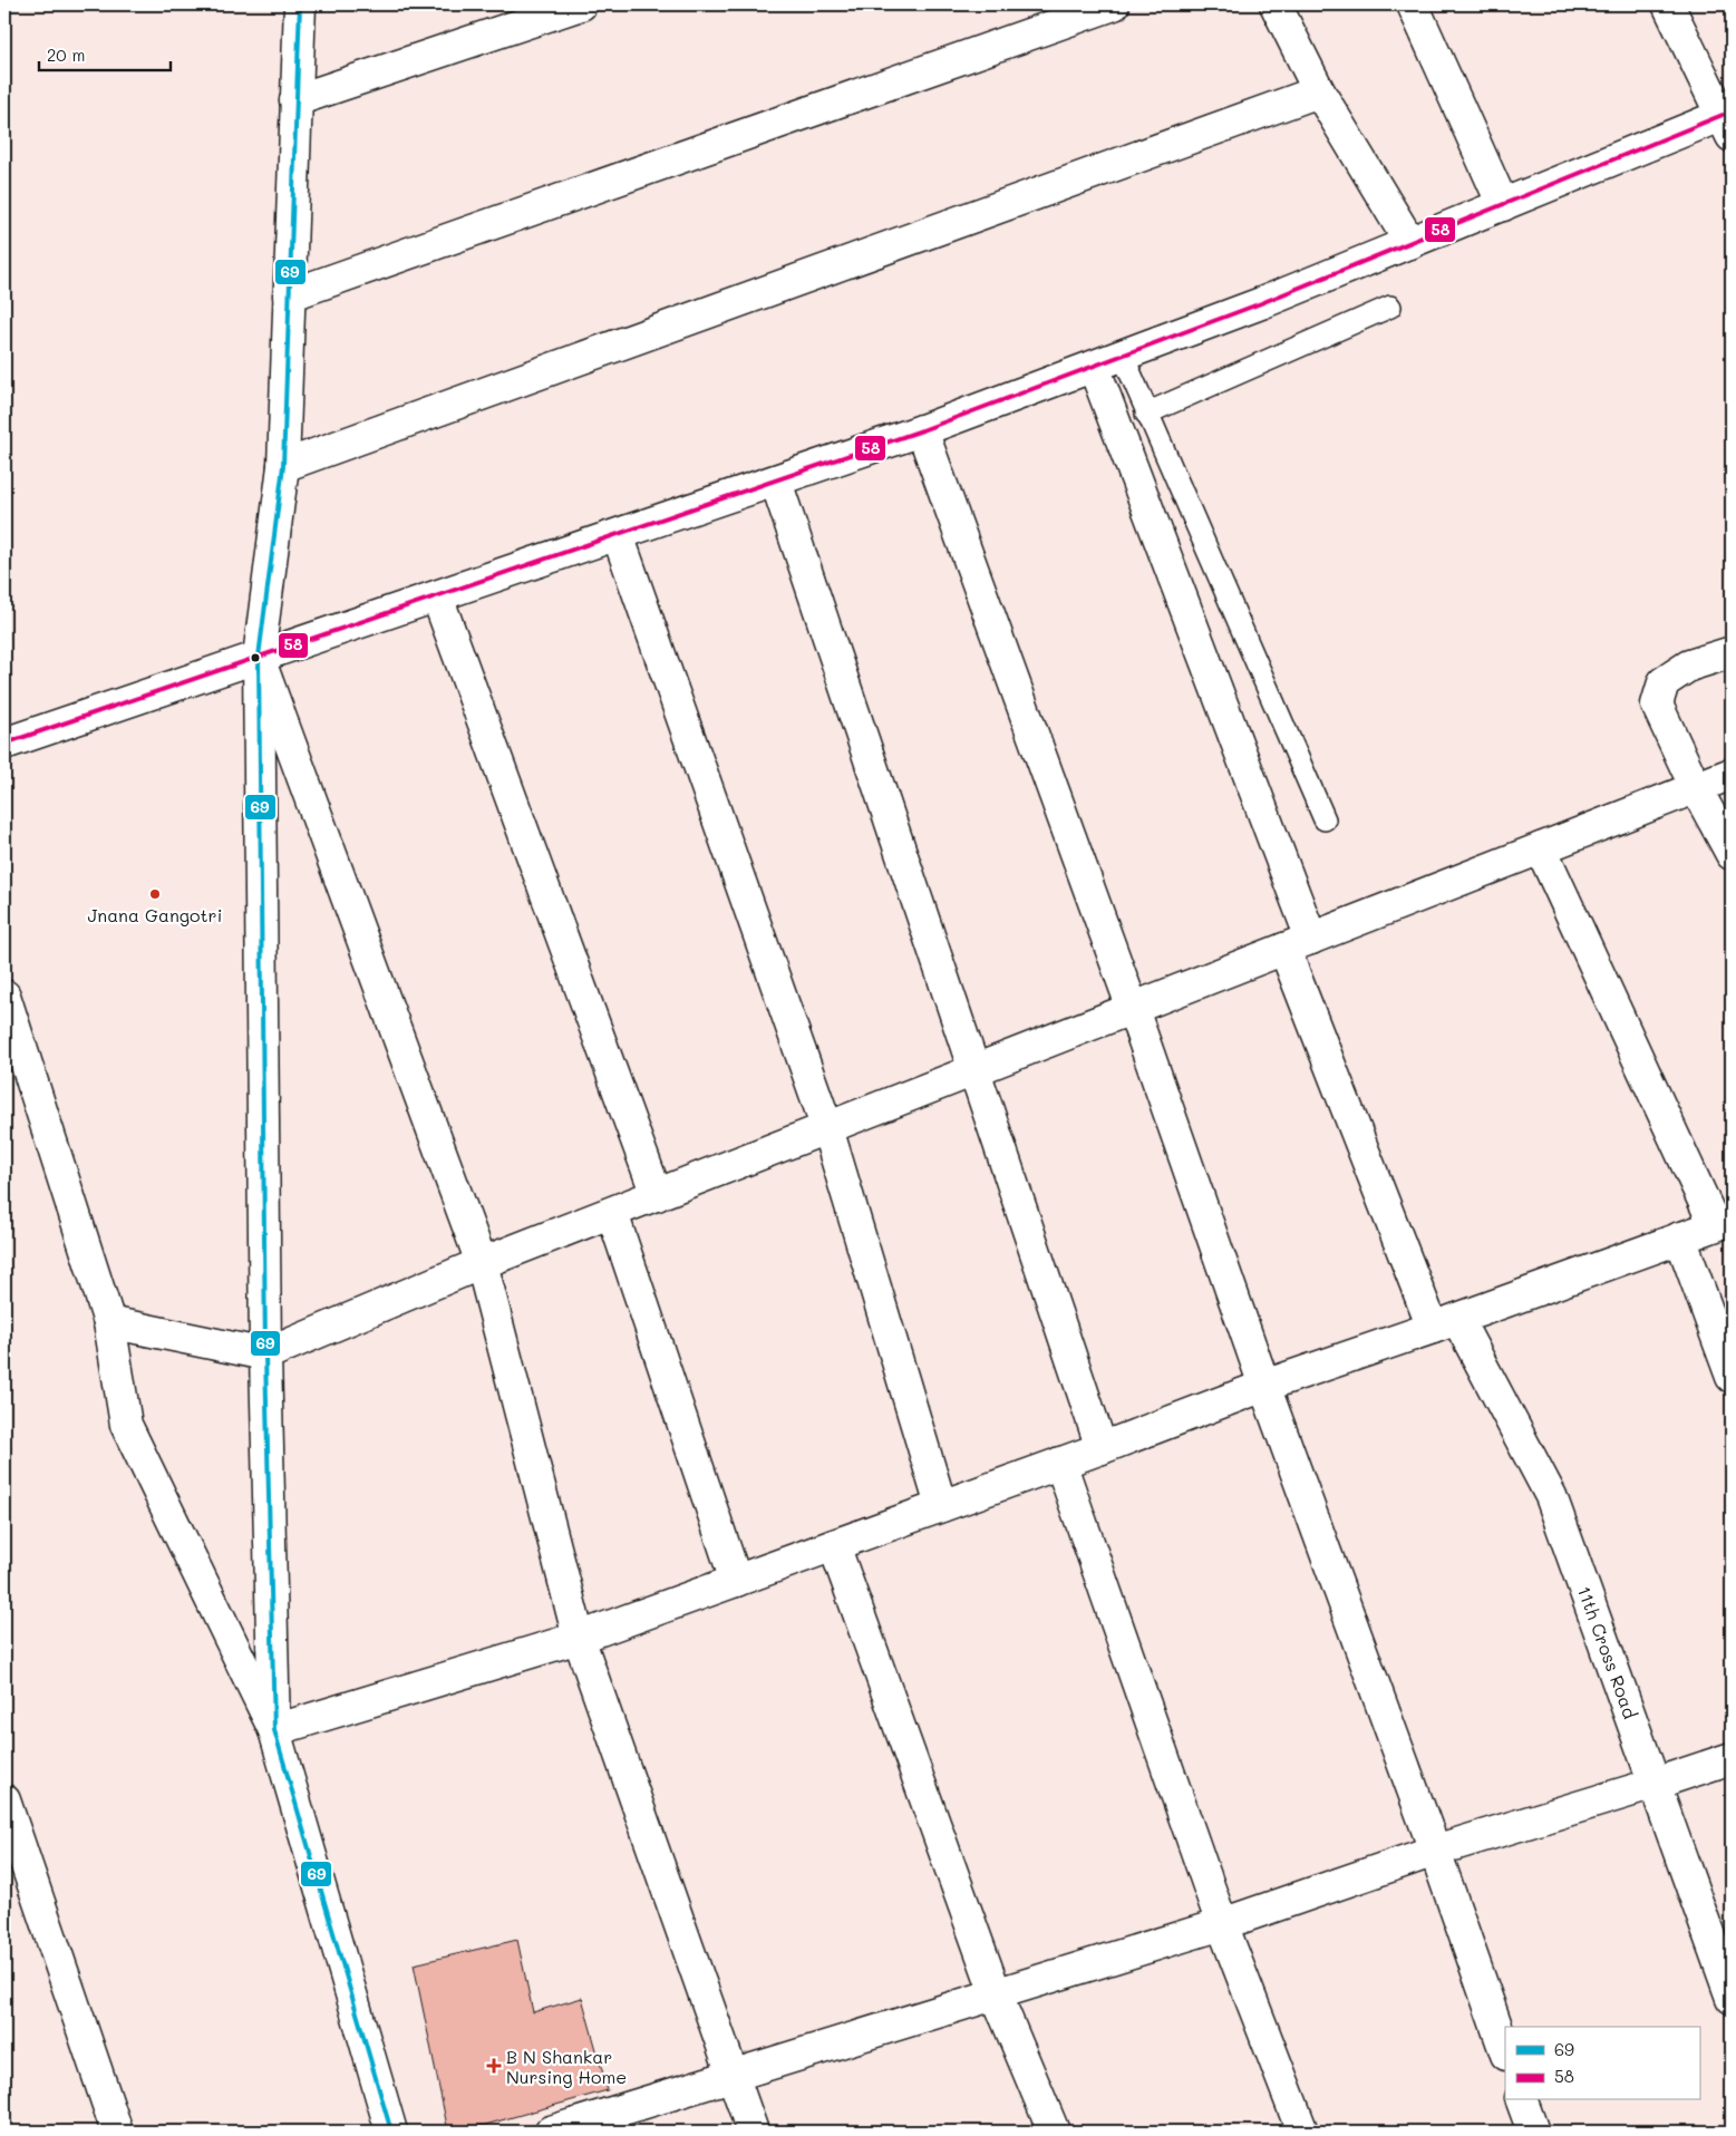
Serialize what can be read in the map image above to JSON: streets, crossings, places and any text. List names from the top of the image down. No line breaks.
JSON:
{"streets":{"street":["11th Cross Road"]},"places":{"other":["Jnana Gangotri"],"health":["B N Shankar Nursing Home"]},"lines":["transit line 69","transit line 58"],"legend":["69","58"],"scale_bar":"20 m"}
